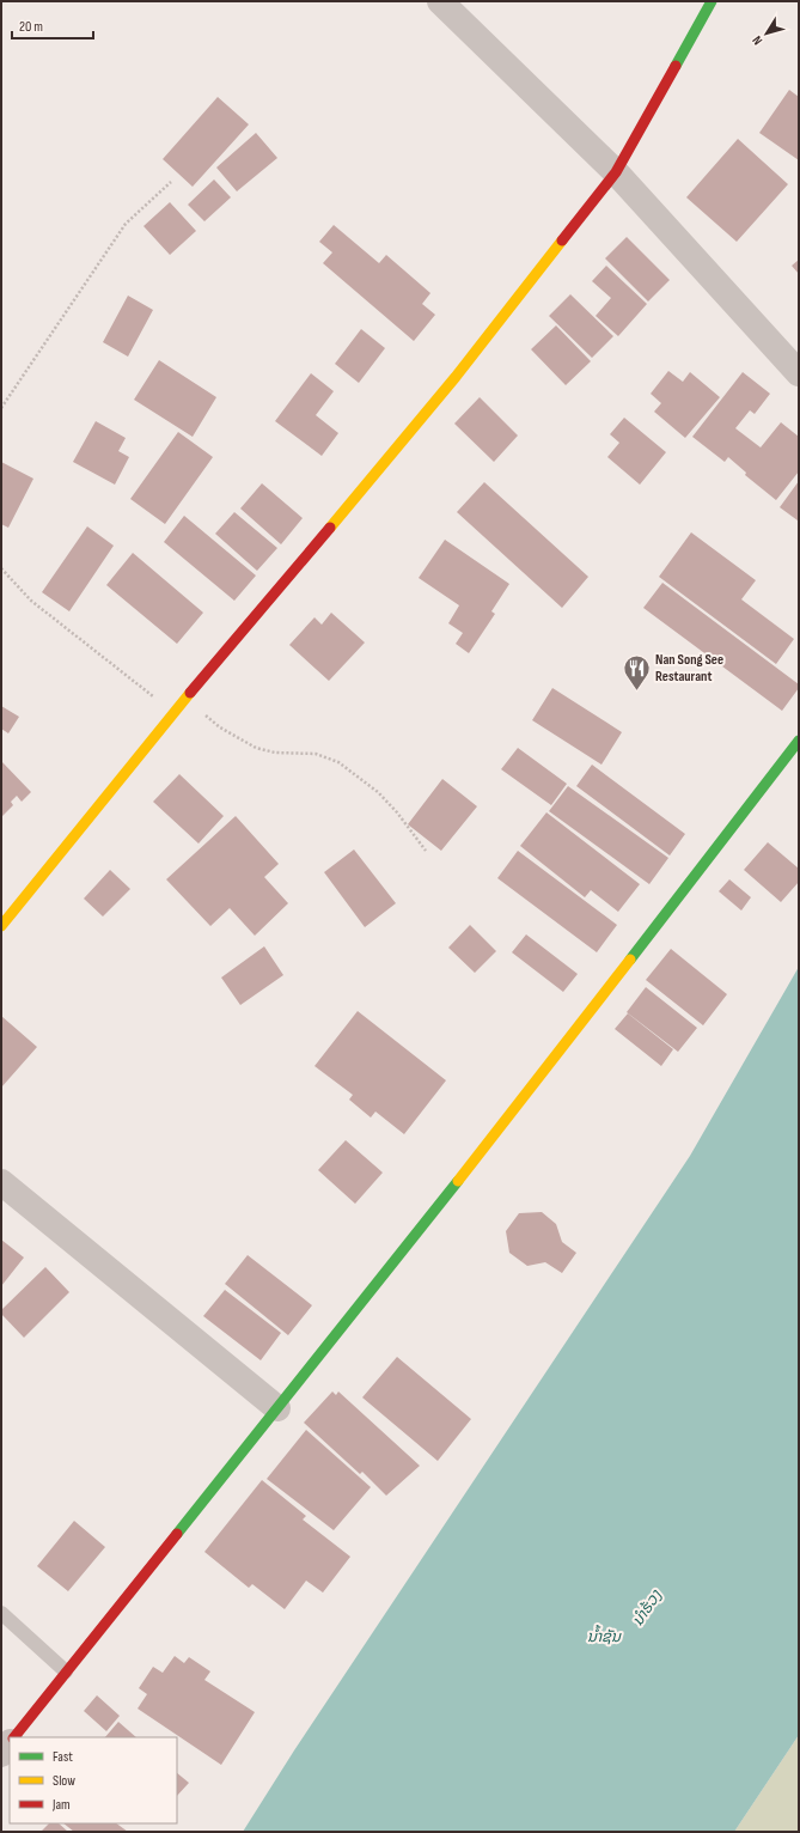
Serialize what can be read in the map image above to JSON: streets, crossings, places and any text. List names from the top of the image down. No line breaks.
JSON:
{"water":["ນຳ້ຮວງ","ນ້ຳຊັນ"],"places":{"restaurant":["Nan Song See Restaurant"]},"legend":["Fast","Slow","Jam"],"scale_bar":"20 m","north":"bottom left"}
